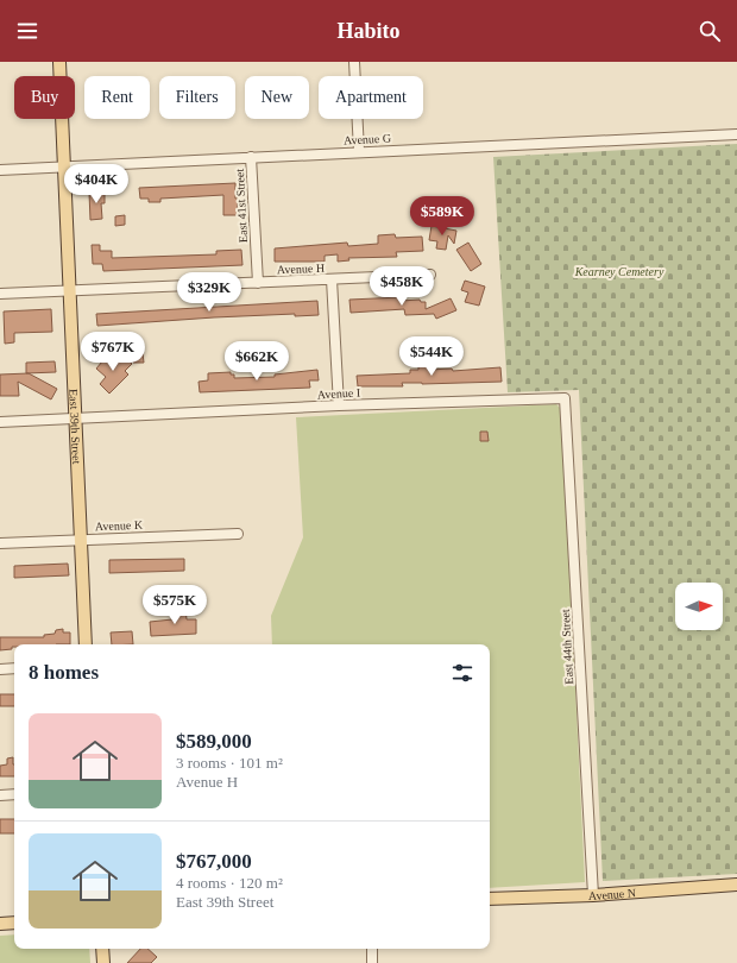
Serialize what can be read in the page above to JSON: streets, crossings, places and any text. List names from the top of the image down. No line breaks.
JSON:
{"streets":{"main road":["East 39th Street","Avenue N"],"street":["Avenue G","East 41st Street","Avenue H","Avenue I","Avenue K","East 44th Street"]},"crossings":[["Avenue G","East 41st Street"],["Avenue G","East 39th Street"],["East 41st Street","Avenue H"],["Avenue H","East 39th Street"],["Avenue I","East 39th Street"],["Avenue I","East 44th Street"],["East 39th Street","Avenue K"],["East 44th Street","Avenue N"]],"parks":["Kearney Cemetery"],"north":"right","page":{"header":"Habito","chip":["Buy","Rent","Filters","New","Apartment"],"price":["$404K","$589K","$458K","$329K","$767K","$544K","$662K","$575K"],"heading":"8 homes","list":[{"name":"$589,000","note":"3 rooms · 101 m² · Avenue H"},{"name":"$767,000","note":"4 rooms · 120 m² · East 39th Street"}]}}
